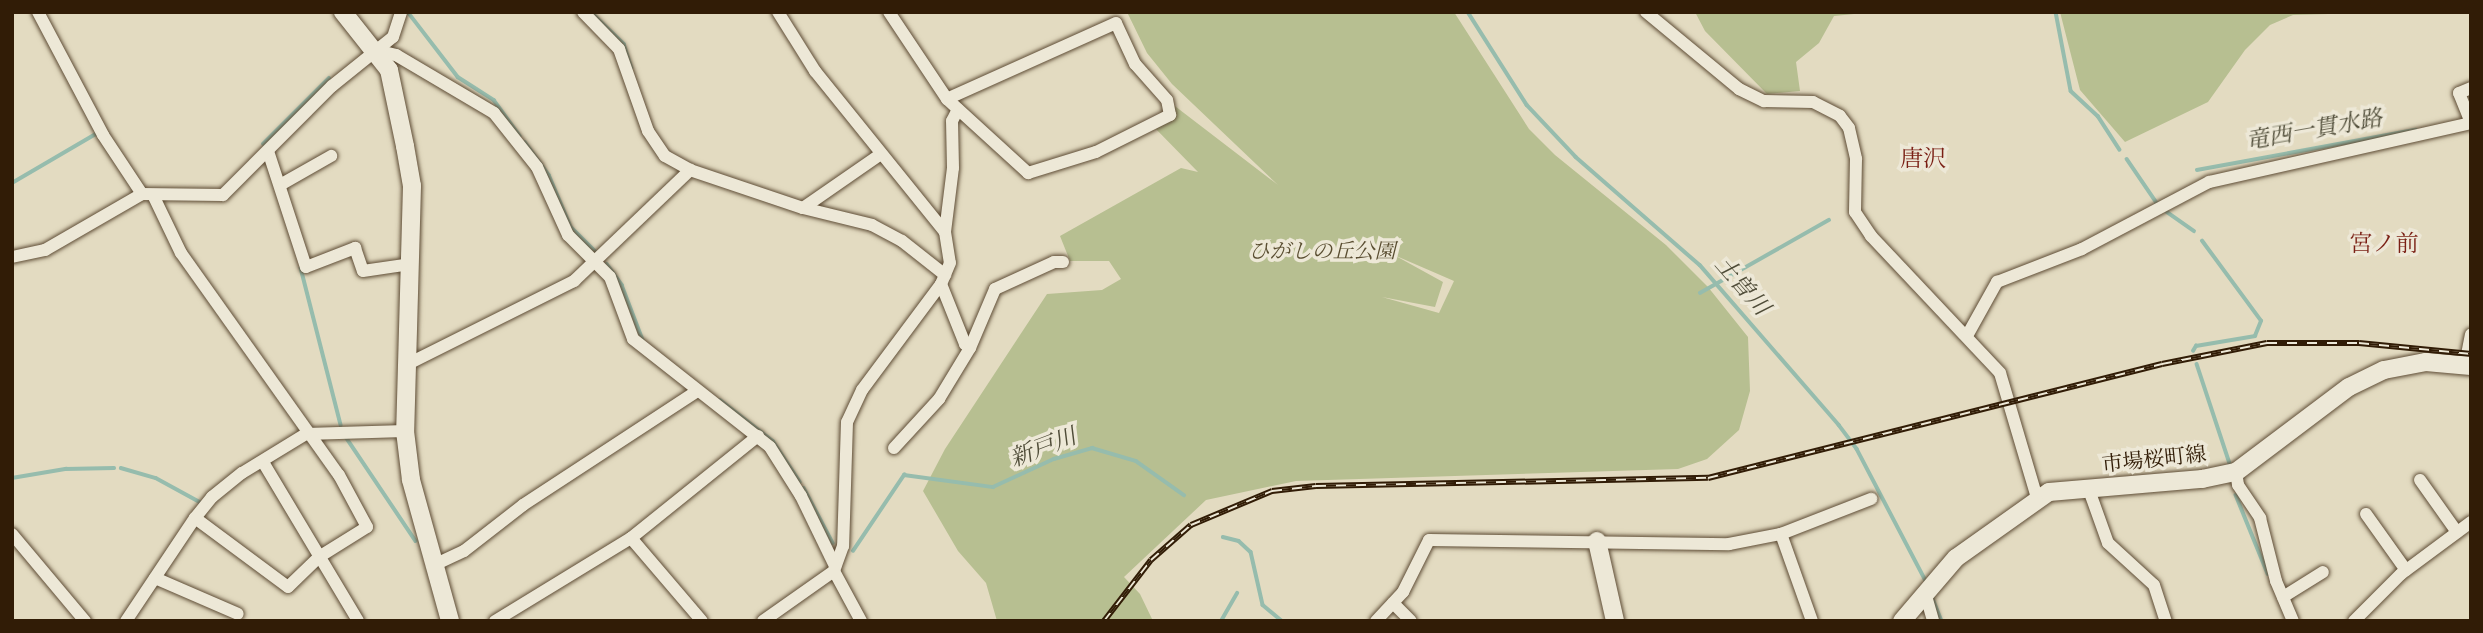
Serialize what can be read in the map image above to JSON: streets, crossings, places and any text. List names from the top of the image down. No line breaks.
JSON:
{"streets":{"street":["市場桜町線"]},"districts":["唐沢","宮ノ前"],"water":["竜西一貫水路","土曽川","新戸川"],"parks":["ひがしの丘公園"]}
